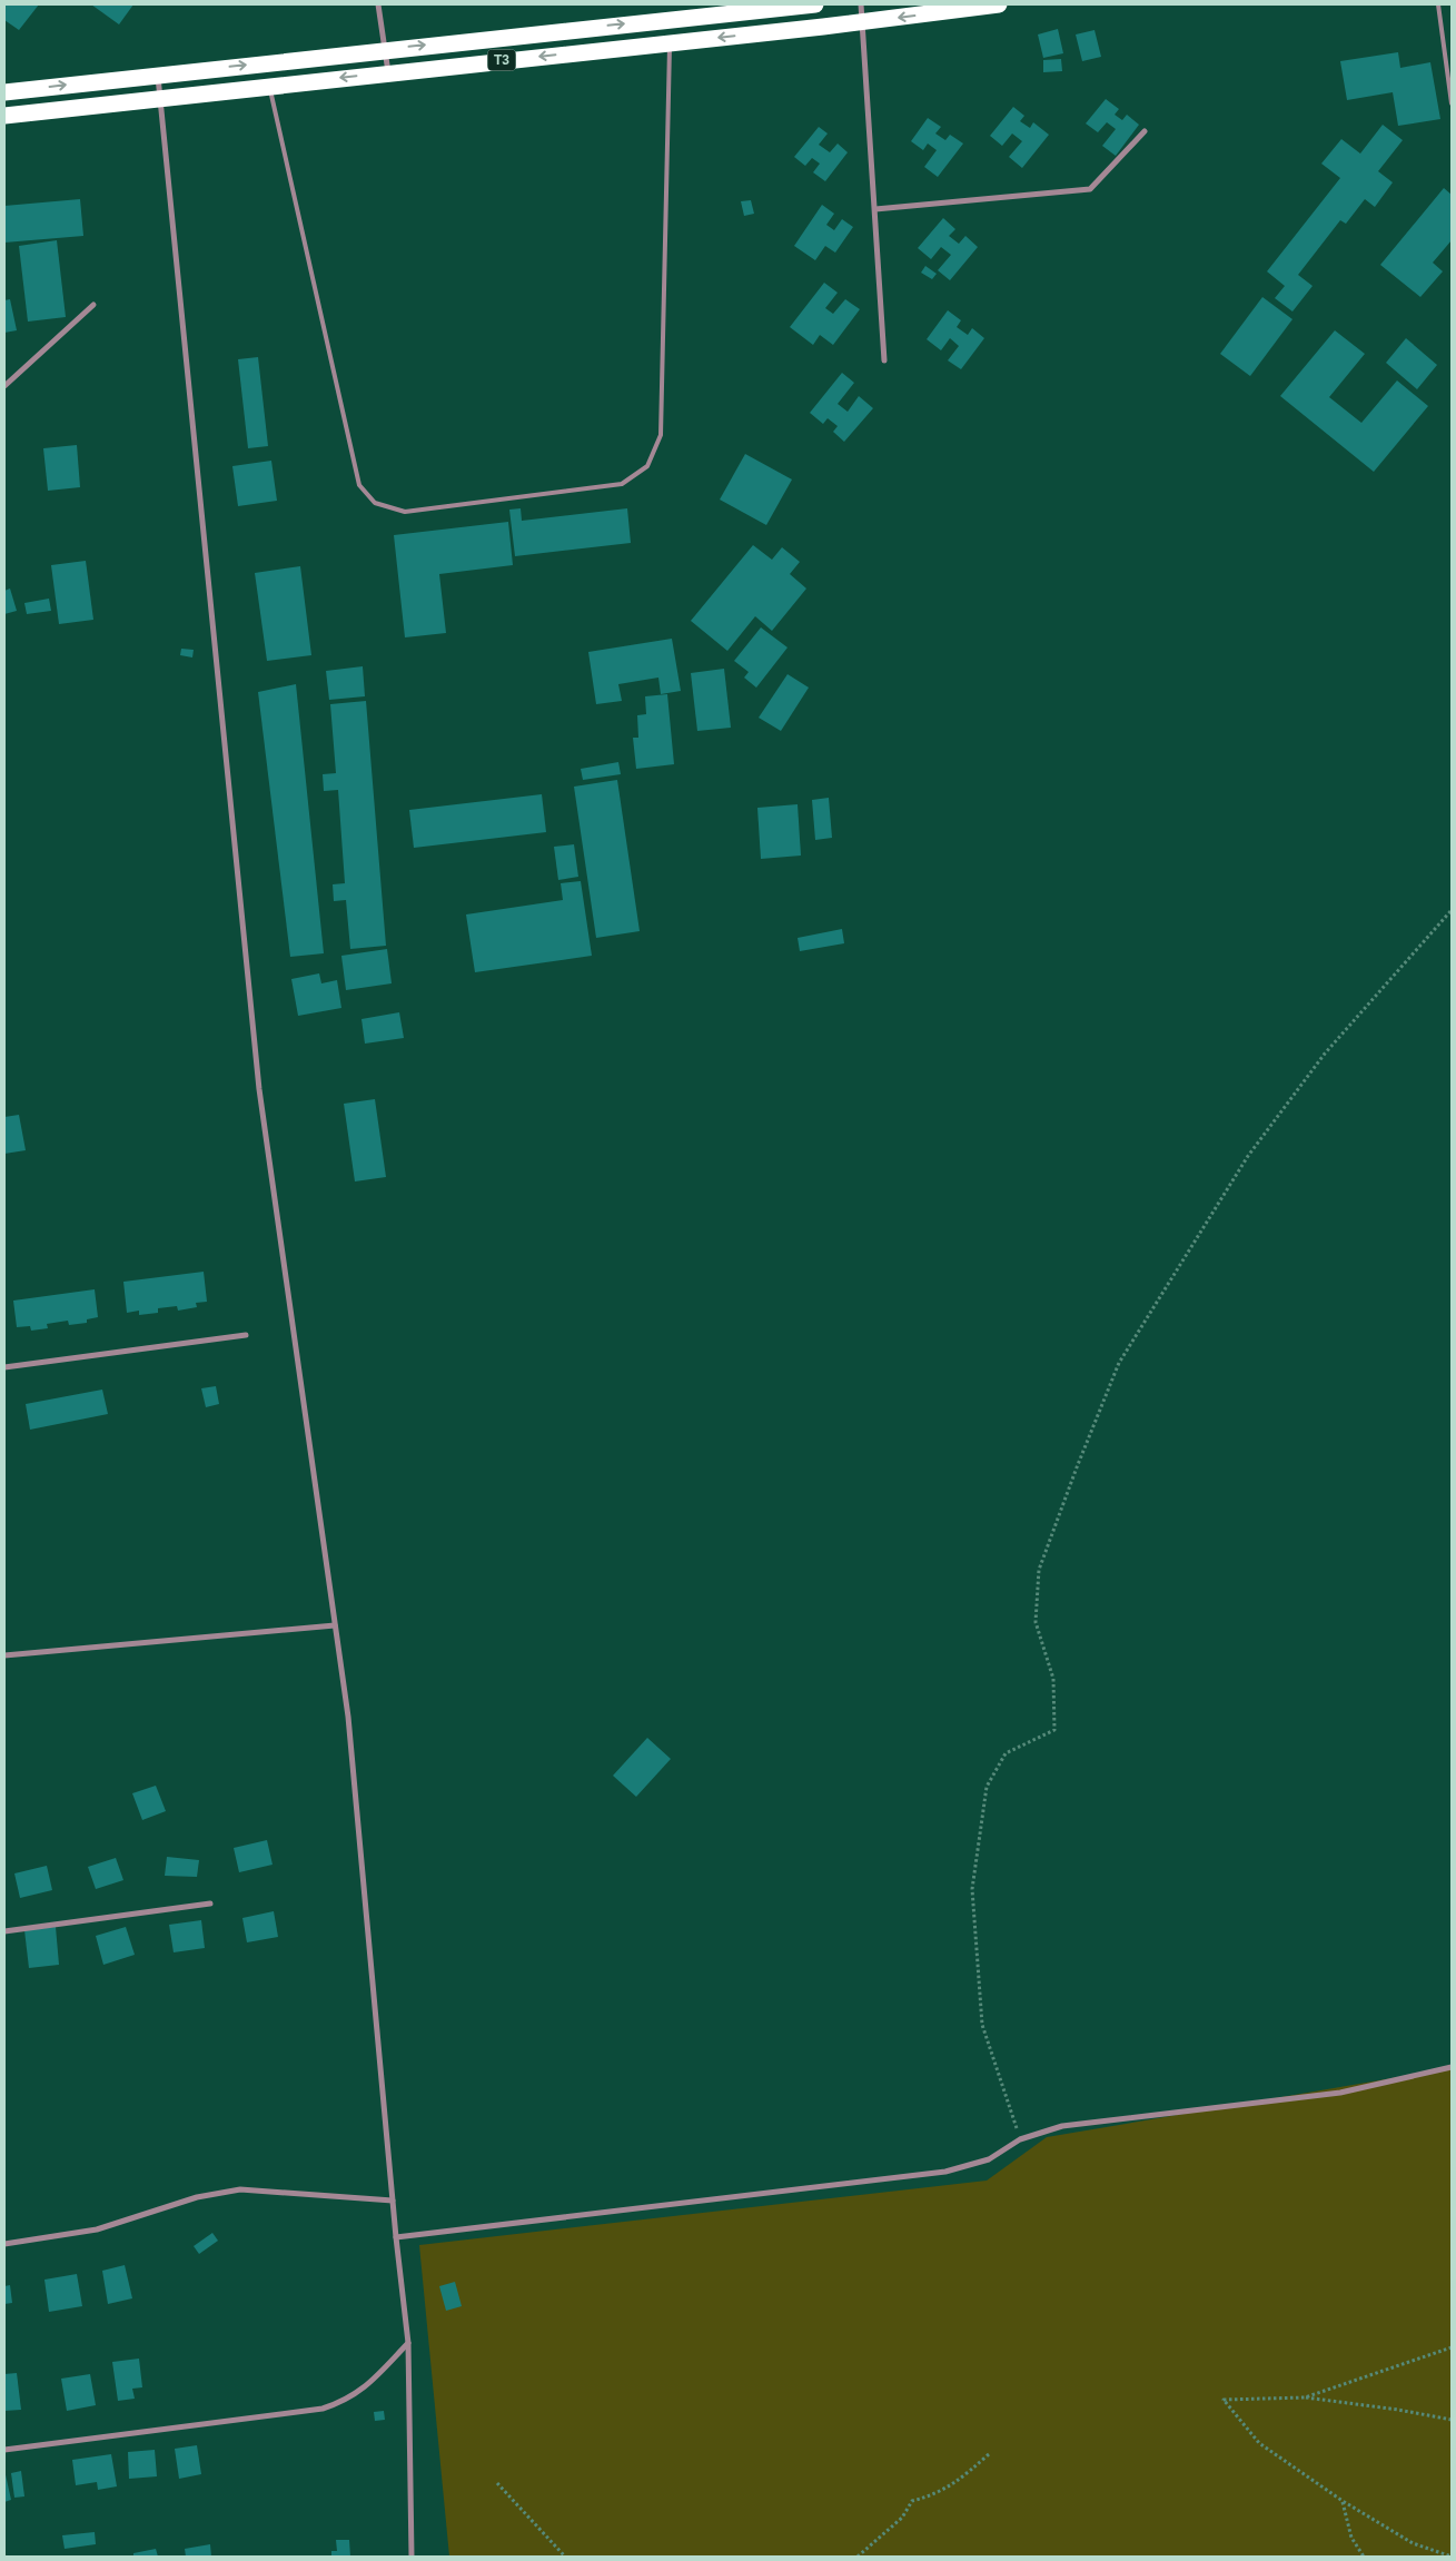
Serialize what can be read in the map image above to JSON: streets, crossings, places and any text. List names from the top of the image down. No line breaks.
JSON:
{"streets":{"highway":["T3"]}}
